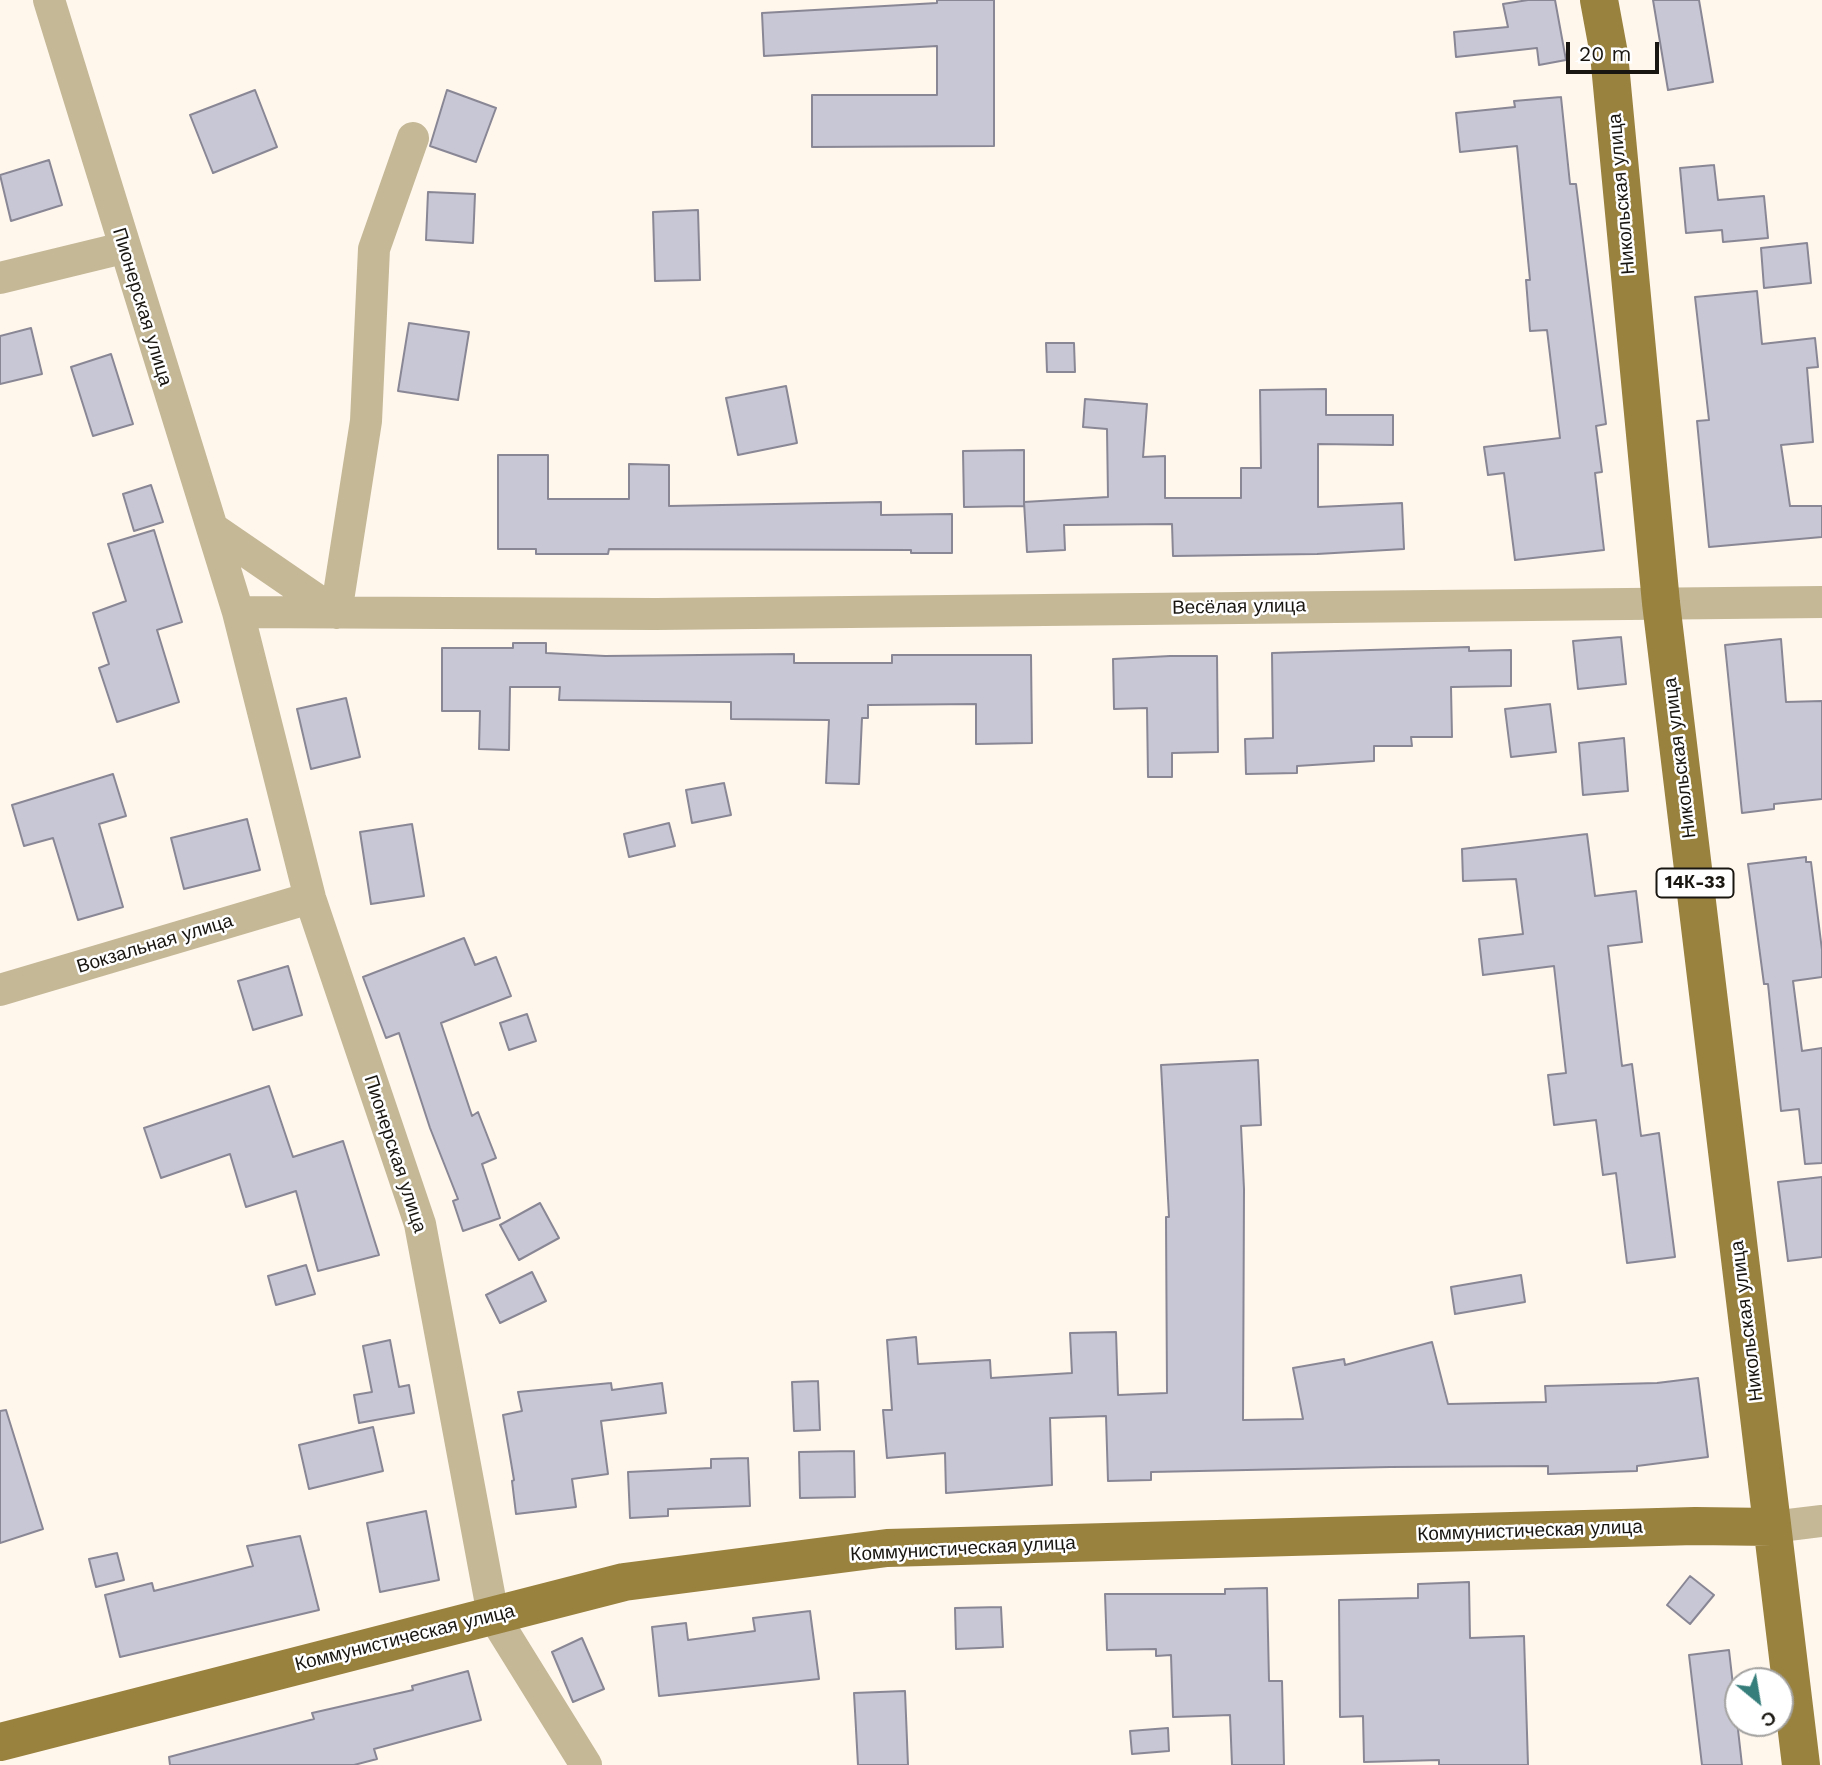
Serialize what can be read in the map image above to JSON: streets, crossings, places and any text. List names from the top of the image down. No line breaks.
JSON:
{"streets":{"main road":["Никольская улица","14К-33","Коммунистическая улица"],"street":["Пионерская улица","Весёлая улица","Вокзальная улица"]},"crossings":[["Никольская улица","Весёлая улица"],["Никольская улица","Коммунистическая улица"],["Пионерская улица","Вокзальная улица"],["Пионерская улица","Коммунистическая улица"]],"scale_bar":"20 m","north":"bottom right"}
